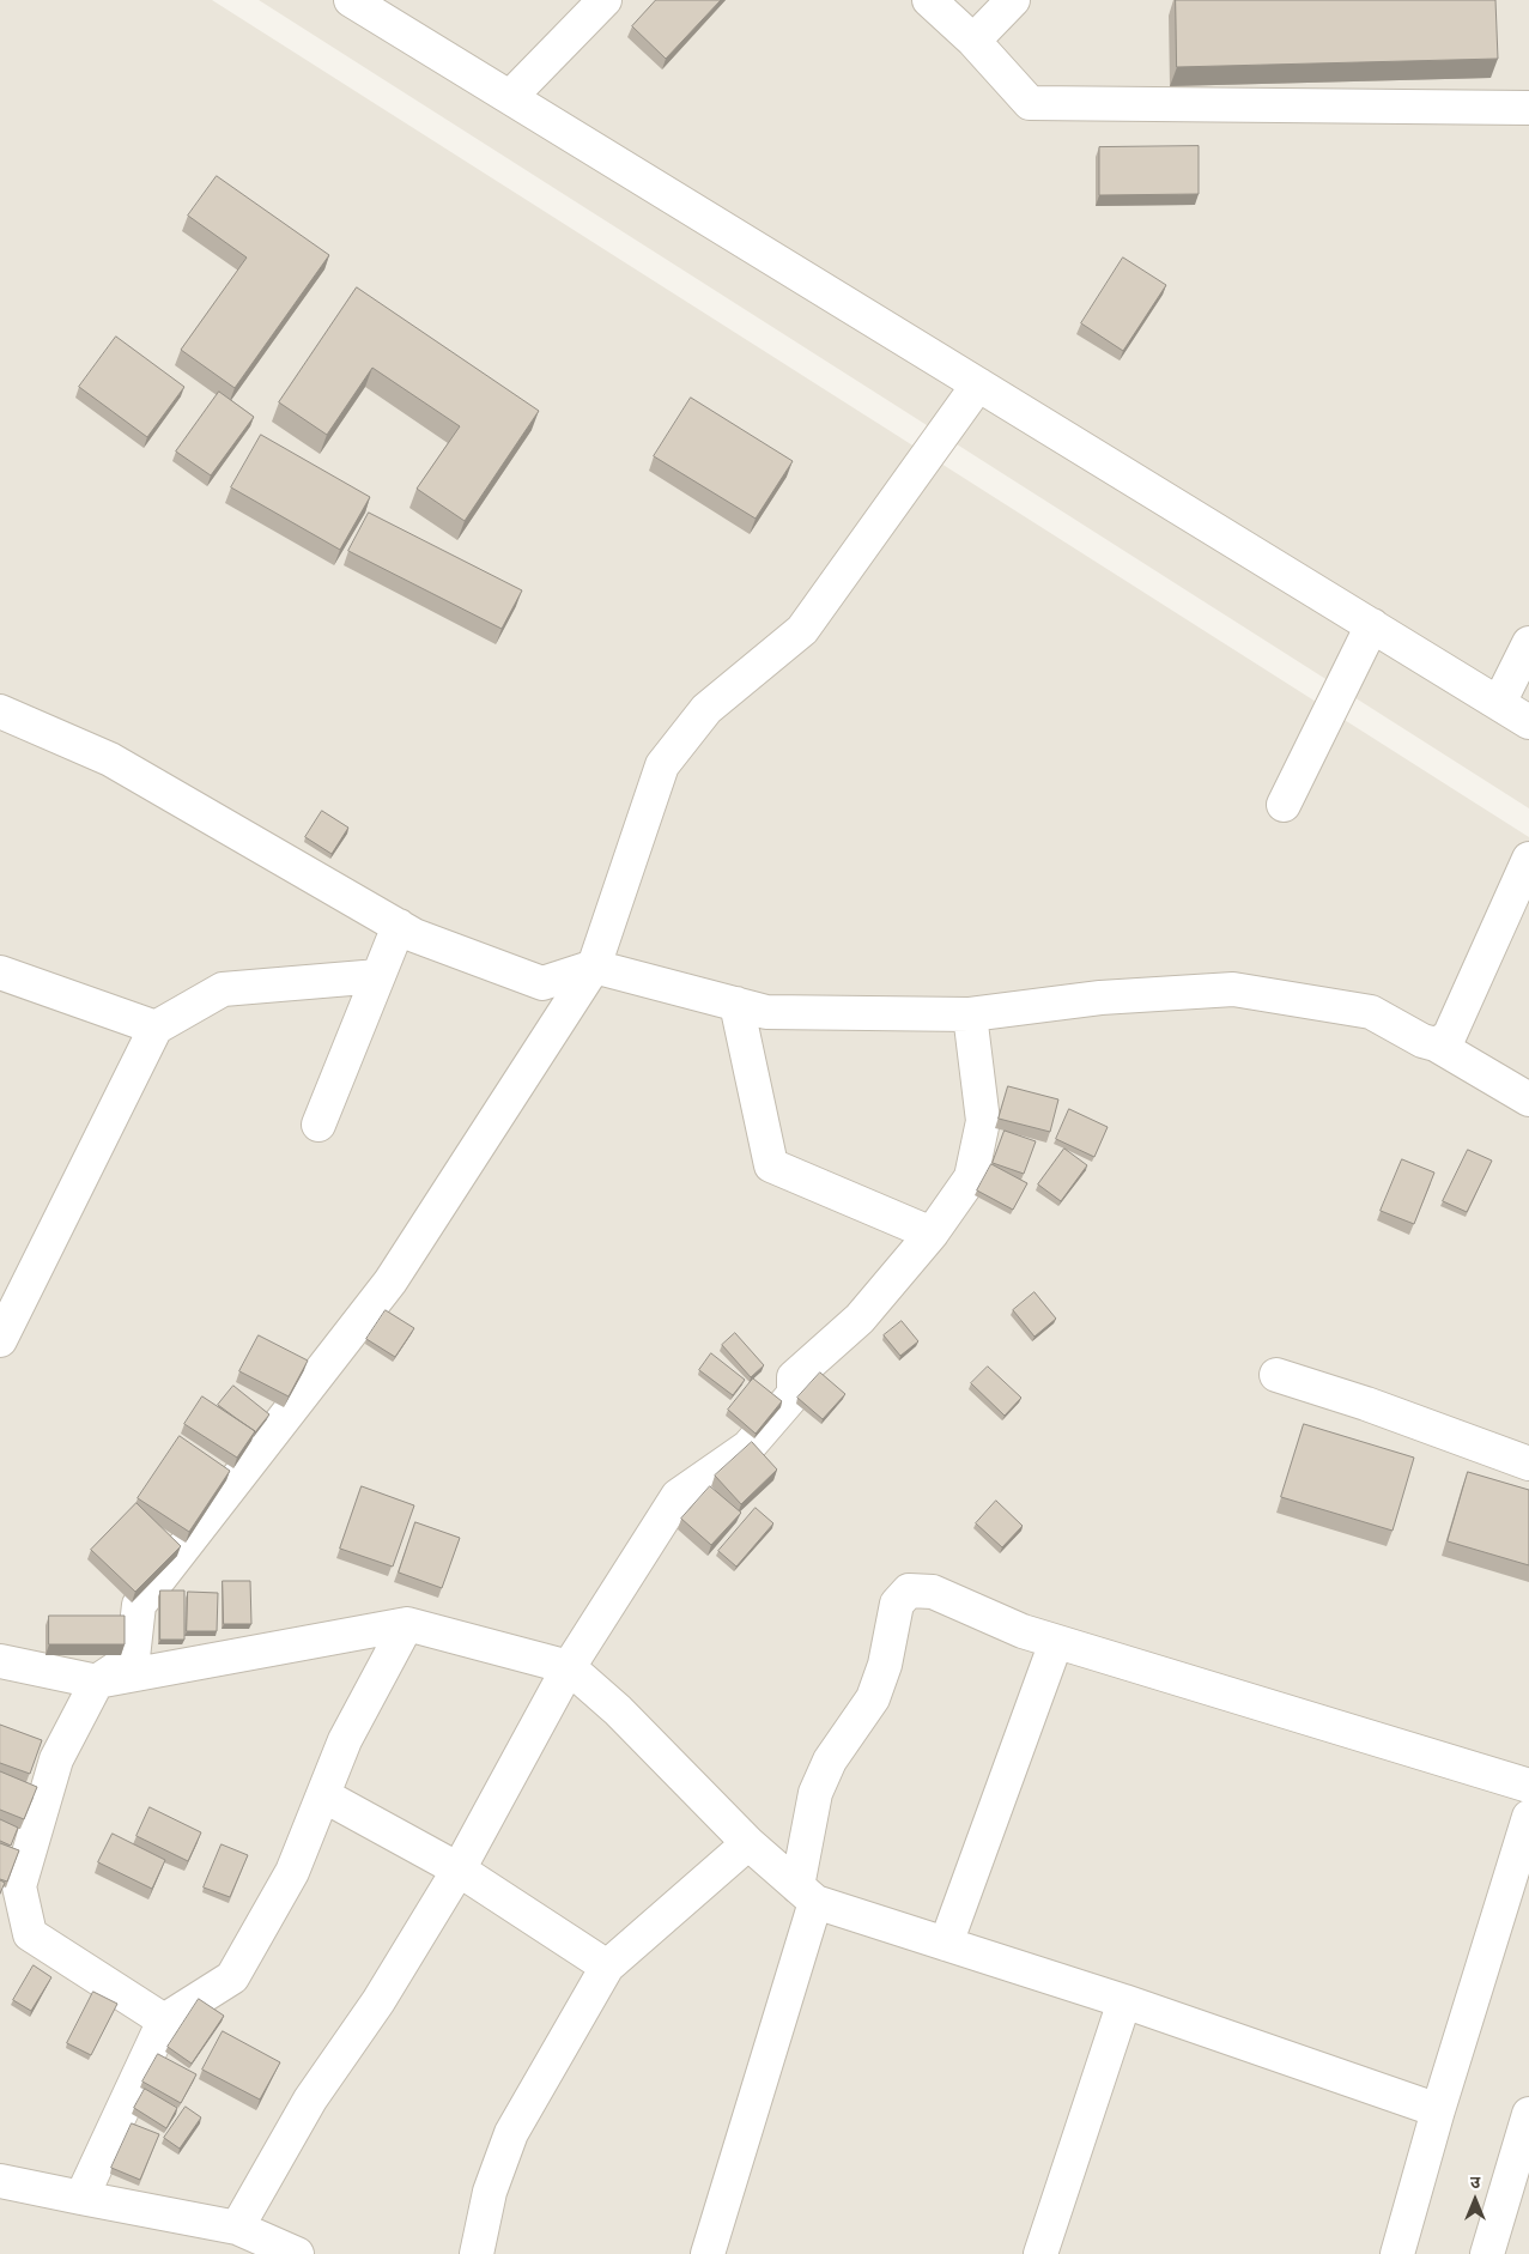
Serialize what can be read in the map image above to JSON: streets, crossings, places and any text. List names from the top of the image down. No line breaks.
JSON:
{"north":"top"}
